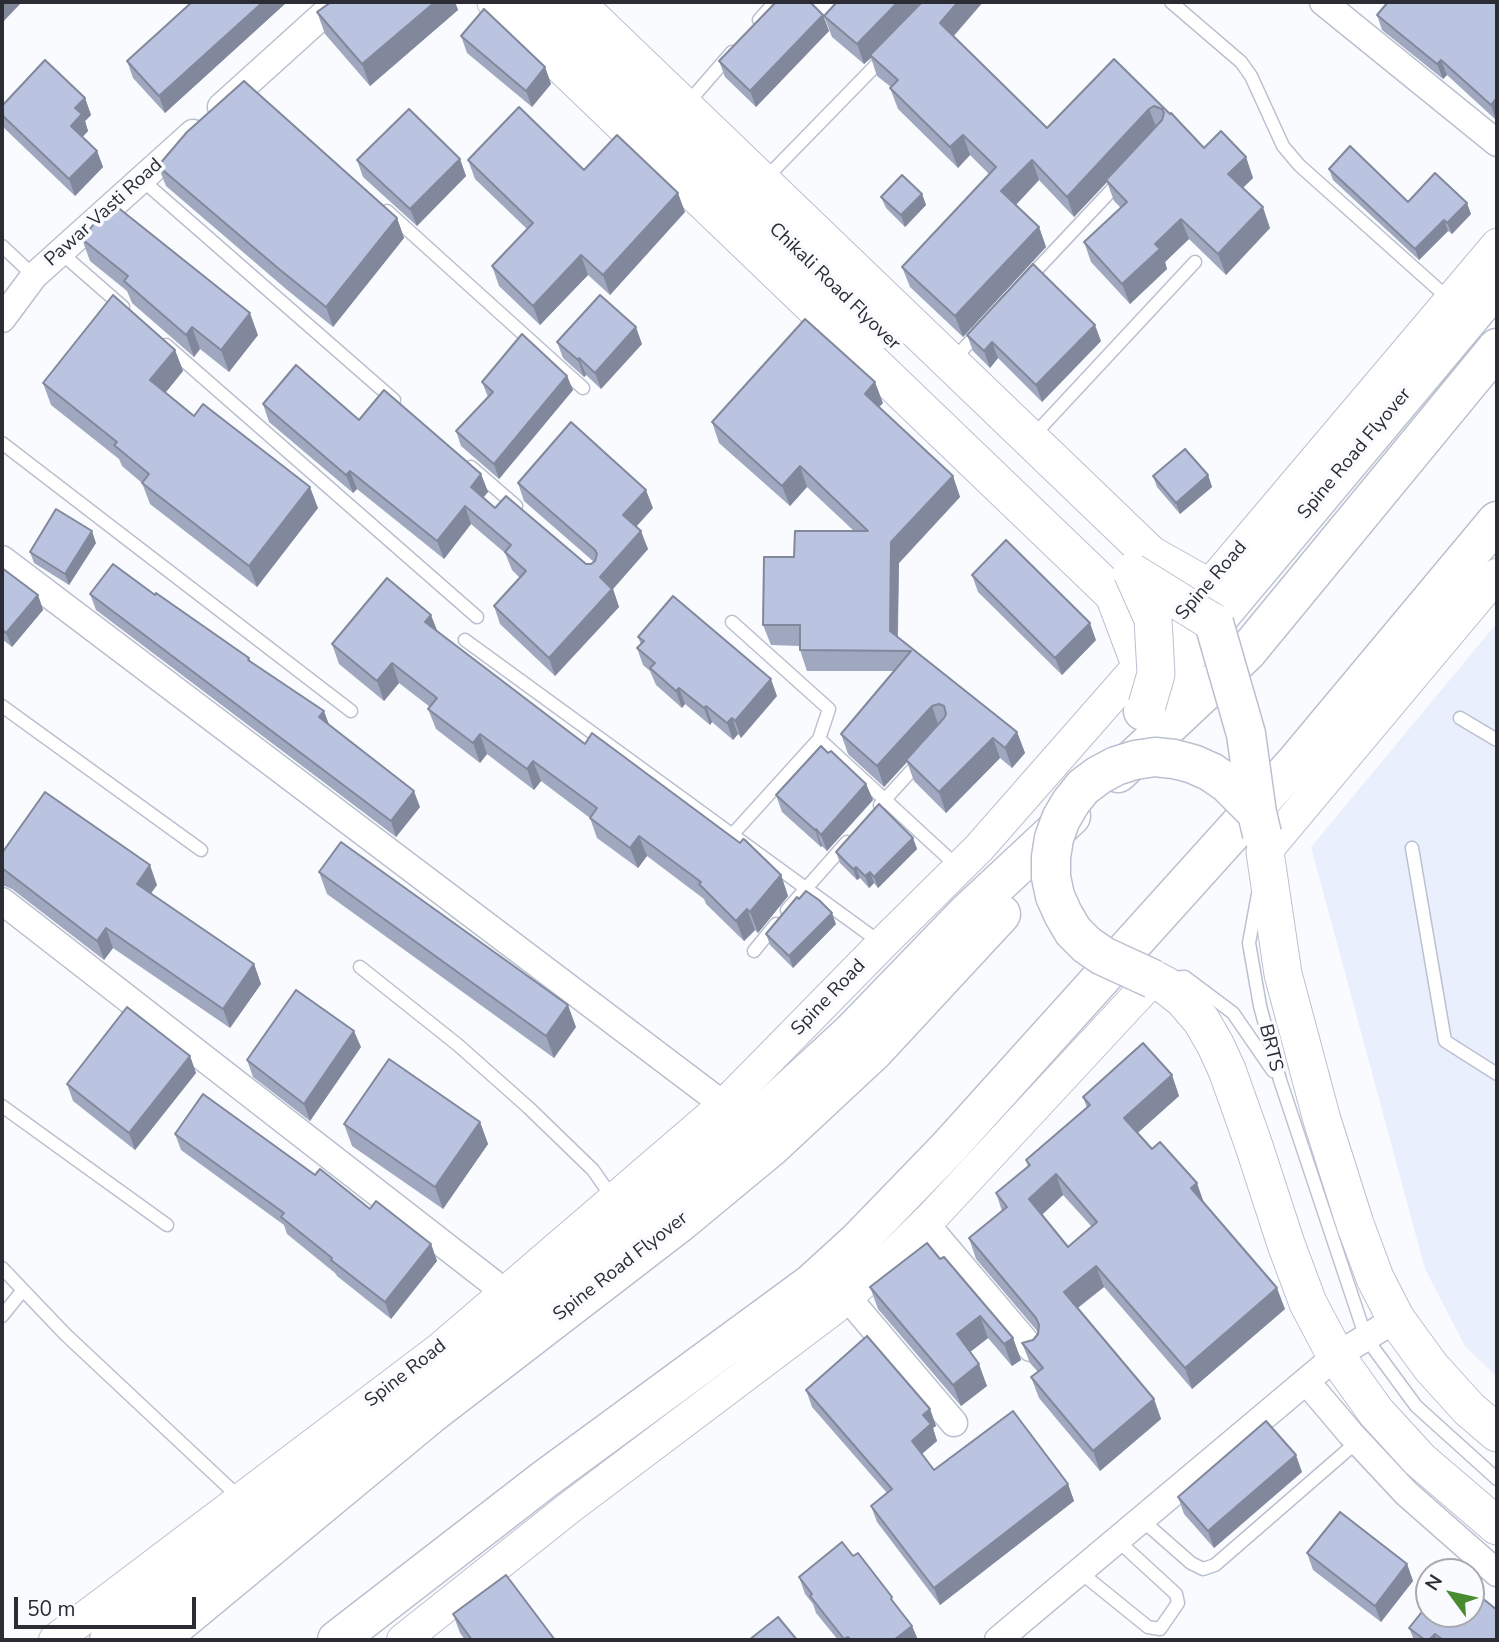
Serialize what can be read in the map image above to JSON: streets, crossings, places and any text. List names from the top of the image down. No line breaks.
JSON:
{"streets":{"main road":["Chikali Road Flyover","Spine Road Flyover","Spine Road"],"street":["Pawar Vasti Road"],"lane":["BRTS"]},"crossings":[["Chikali Road Flyover","Spine Road Flyover"],["Chikali Road Flyover","Spine Road"],["Spine Road Flyover","Spine Road"],["Spine Road Flyover","BRTS"]],"scale_bar":"50 m","north":"top left"}
